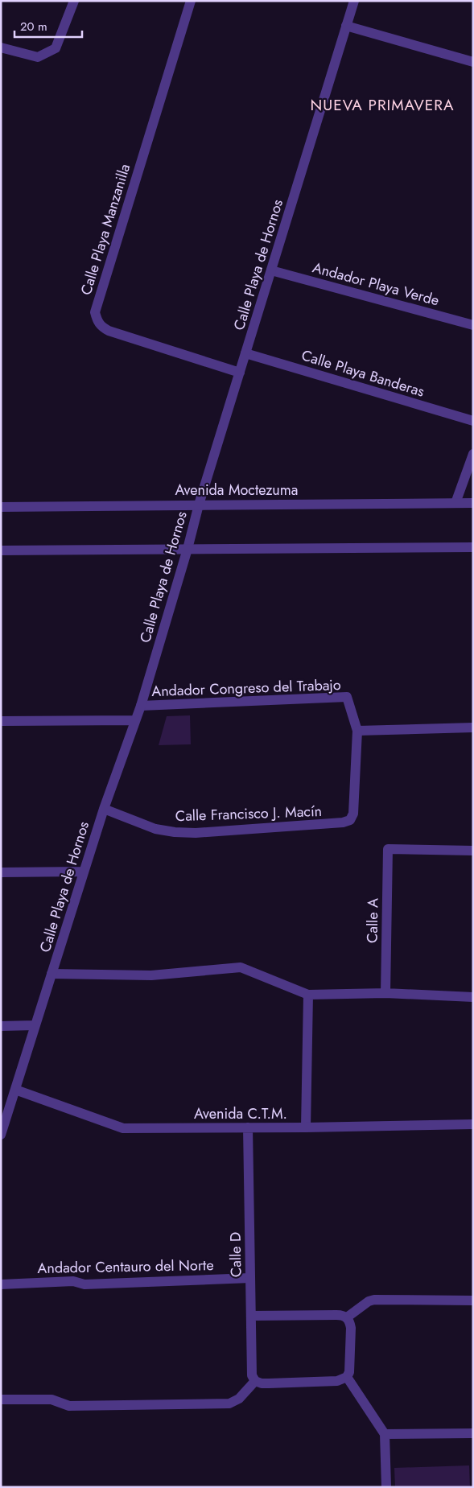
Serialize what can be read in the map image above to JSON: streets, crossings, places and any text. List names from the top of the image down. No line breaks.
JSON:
{"streets":{"street":["Calle Playa Manzanilla","Calle Playa de Hornos","Andador Playa Verde","Calle Playa Banderas","Avenida Moctezuma","Andador Congreso del Trabajo","Calle Francisco J. Macín","Calle A","Avenida C.T.M.","Calle D","Andador Centauro del Norte"]},"crossings":[["Calle Playa Manzanilla","Calle Playa de Hornos"],["Calle Playa de Hornos","Andador Playa Verde"],["Calle Playa de Hornos","Calle Playa Banderas"],["Calle Playa de Hornos","Avenida Moctezuma"],["Calle Playa de Hornos","Andador Congreso del Trabajo"],["Calle Playa de Hornos","Calle Francisco J. Macín"],["Calle Playa de Hornos","Avenida C.T.M."],["Andador Congreso del Trabajo","Calle Francisco J. Macín"],["Avenida C.T.M.","Calle D"],["Calle D","Andador Centauro del Norte"]],"districts":["NUEVA PRIMAVERA"],"scale_bar":"20 m"}
